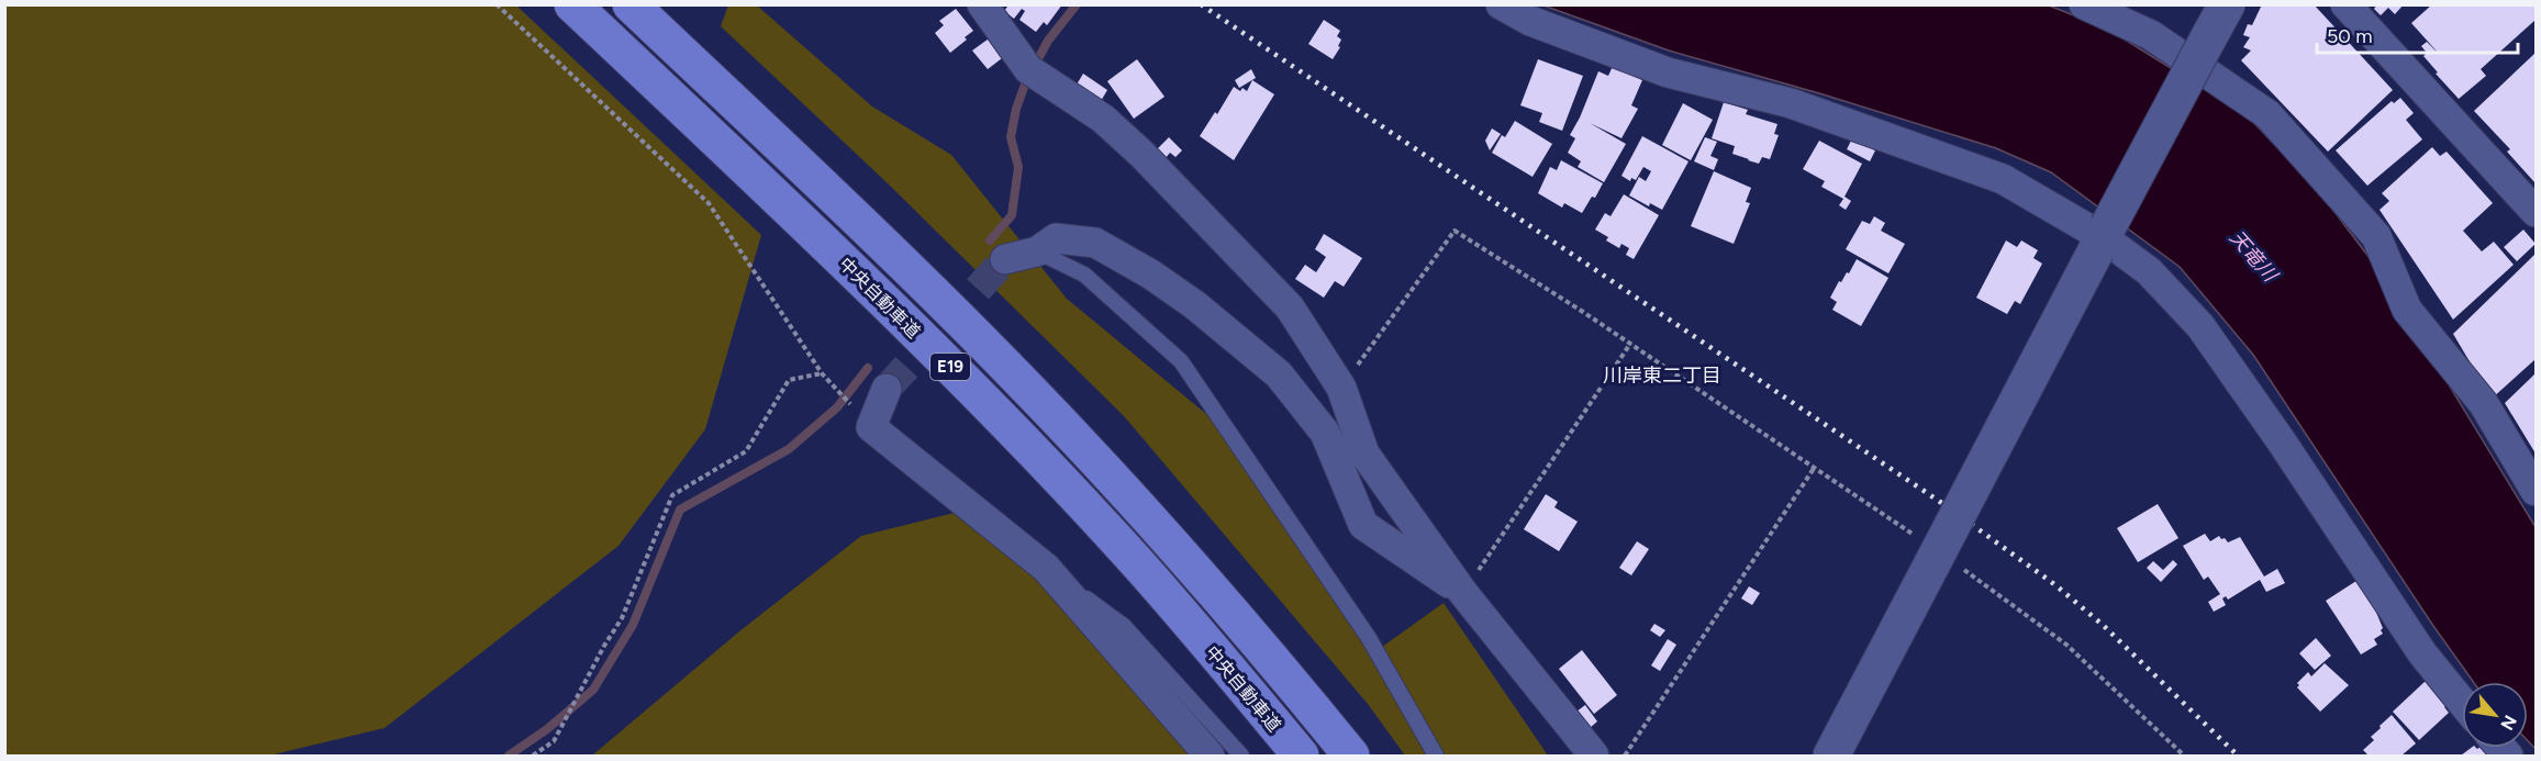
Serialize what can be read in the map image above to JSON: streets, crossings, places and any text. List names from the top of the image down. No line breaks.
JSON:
{"streets":{"highway":["中央自動車道","E19"]},"districts":["川岸東二丁目"],"water":["天竜川"],"scale_bar":"50 m","north":"bottom right"}
